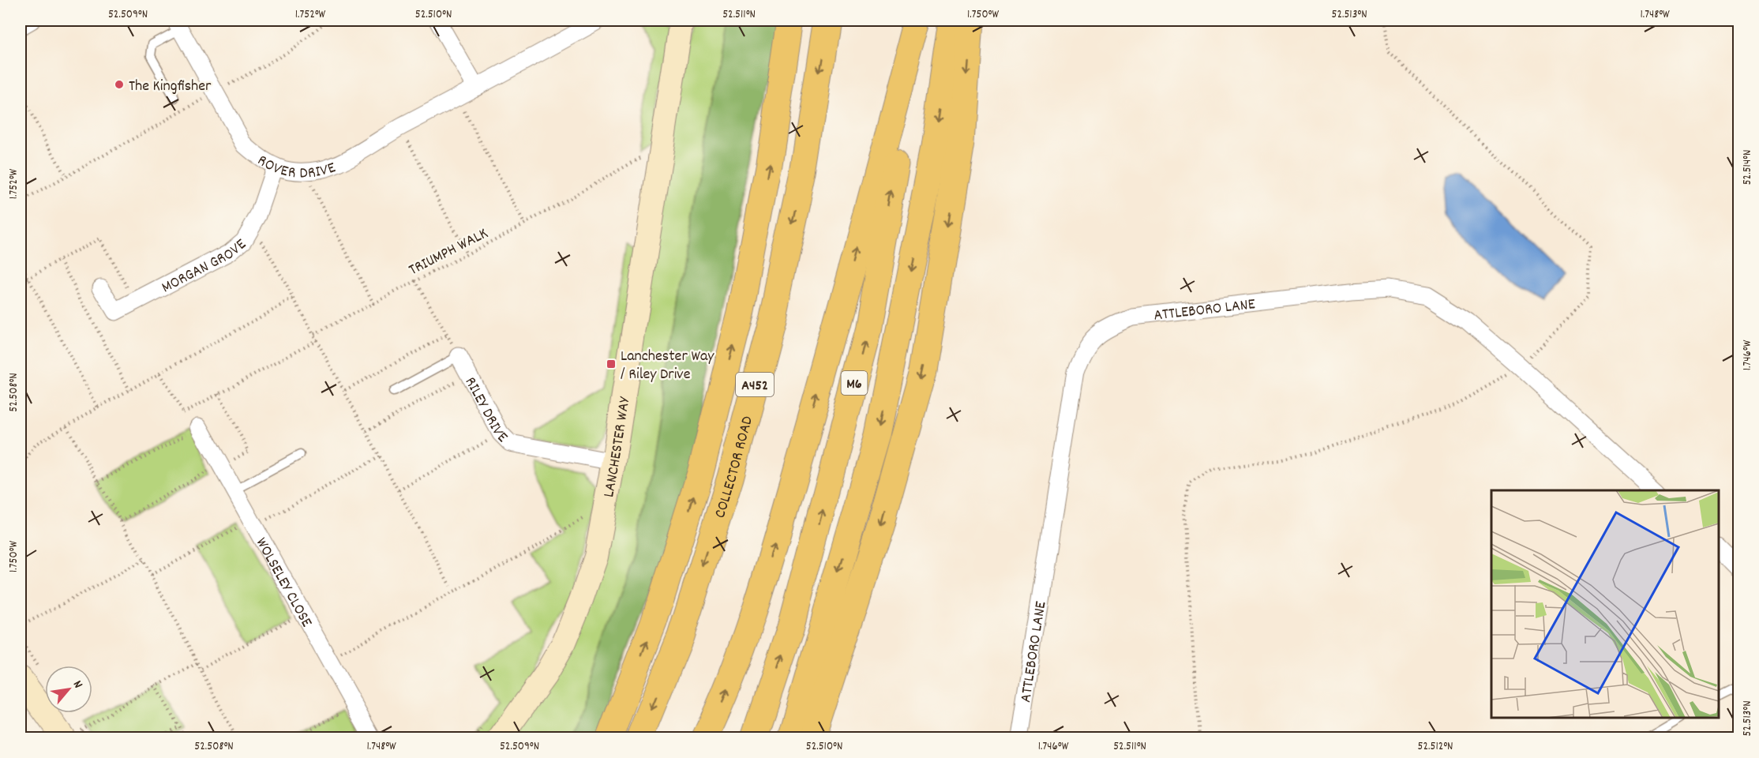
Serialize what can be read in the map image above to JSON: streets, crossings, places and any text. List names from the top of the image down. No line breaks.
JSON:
{"streets":{"highway":["M6","A452","COLLECTOR ROAD"],"street":["ROVER DRIVE","MORGAN GROVE","ATTLEBORO LANE","RILEY DRIVE","LANCHESTER WAY","WOLSELEY CLOSE"],"path":["TRIUMPH WALK"]},"crossings":[["ROVER DRIVE","MORGAN GROVE"],["TRIUMPH WALK","LANCHESTER WAY"],["RILEY DRIVE","LANCHESTER WAY"]],"places":{"other":["The Kingfisher"],"transit":["Lanchester Way / Riley Drive"]},"north":"top right","coordinates":["52.509°N","1.752°W","52.510°N","52.511°N","1.750°W","52.513°N","1.748°W","52.514°N","1.746°W","52.508°N","52.512°N"]}
